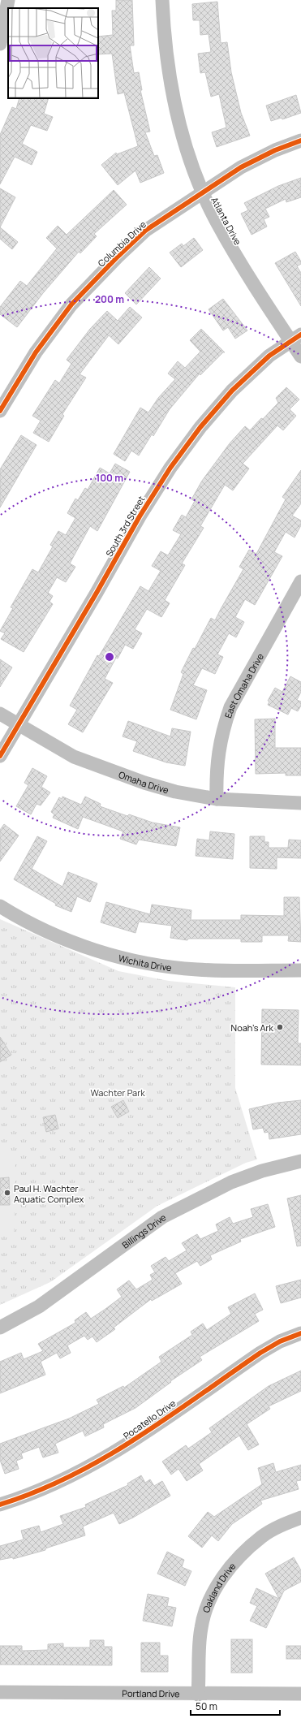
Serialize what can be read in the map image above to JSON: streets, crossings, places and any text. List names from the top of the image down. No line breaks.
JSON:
{"streets":{"street":["Atlanta Drive","Columbia Drive","South 3rd Street","East Omaha Drive","Omaha Drive","Wichita Drive","Billings Drive","Pocatello Drive","Oakland Drive","Portland Drive"]},"crossings":[["Atlanta Drive","Columbia Drive"],["Atlanta Drive","South 3rd Street"],["South 3rd Street","Omaha Drive"],["East Omaha Drive","Omaha Drive"],["Oakland Drive","Portland Drive"]],"parks":["Wachter Park"],"places":["Noah's Ark","Paul H. Wachter Aquatic Complex"],"scale_bar":"50 m","rings":["200 m","100 m"]}
